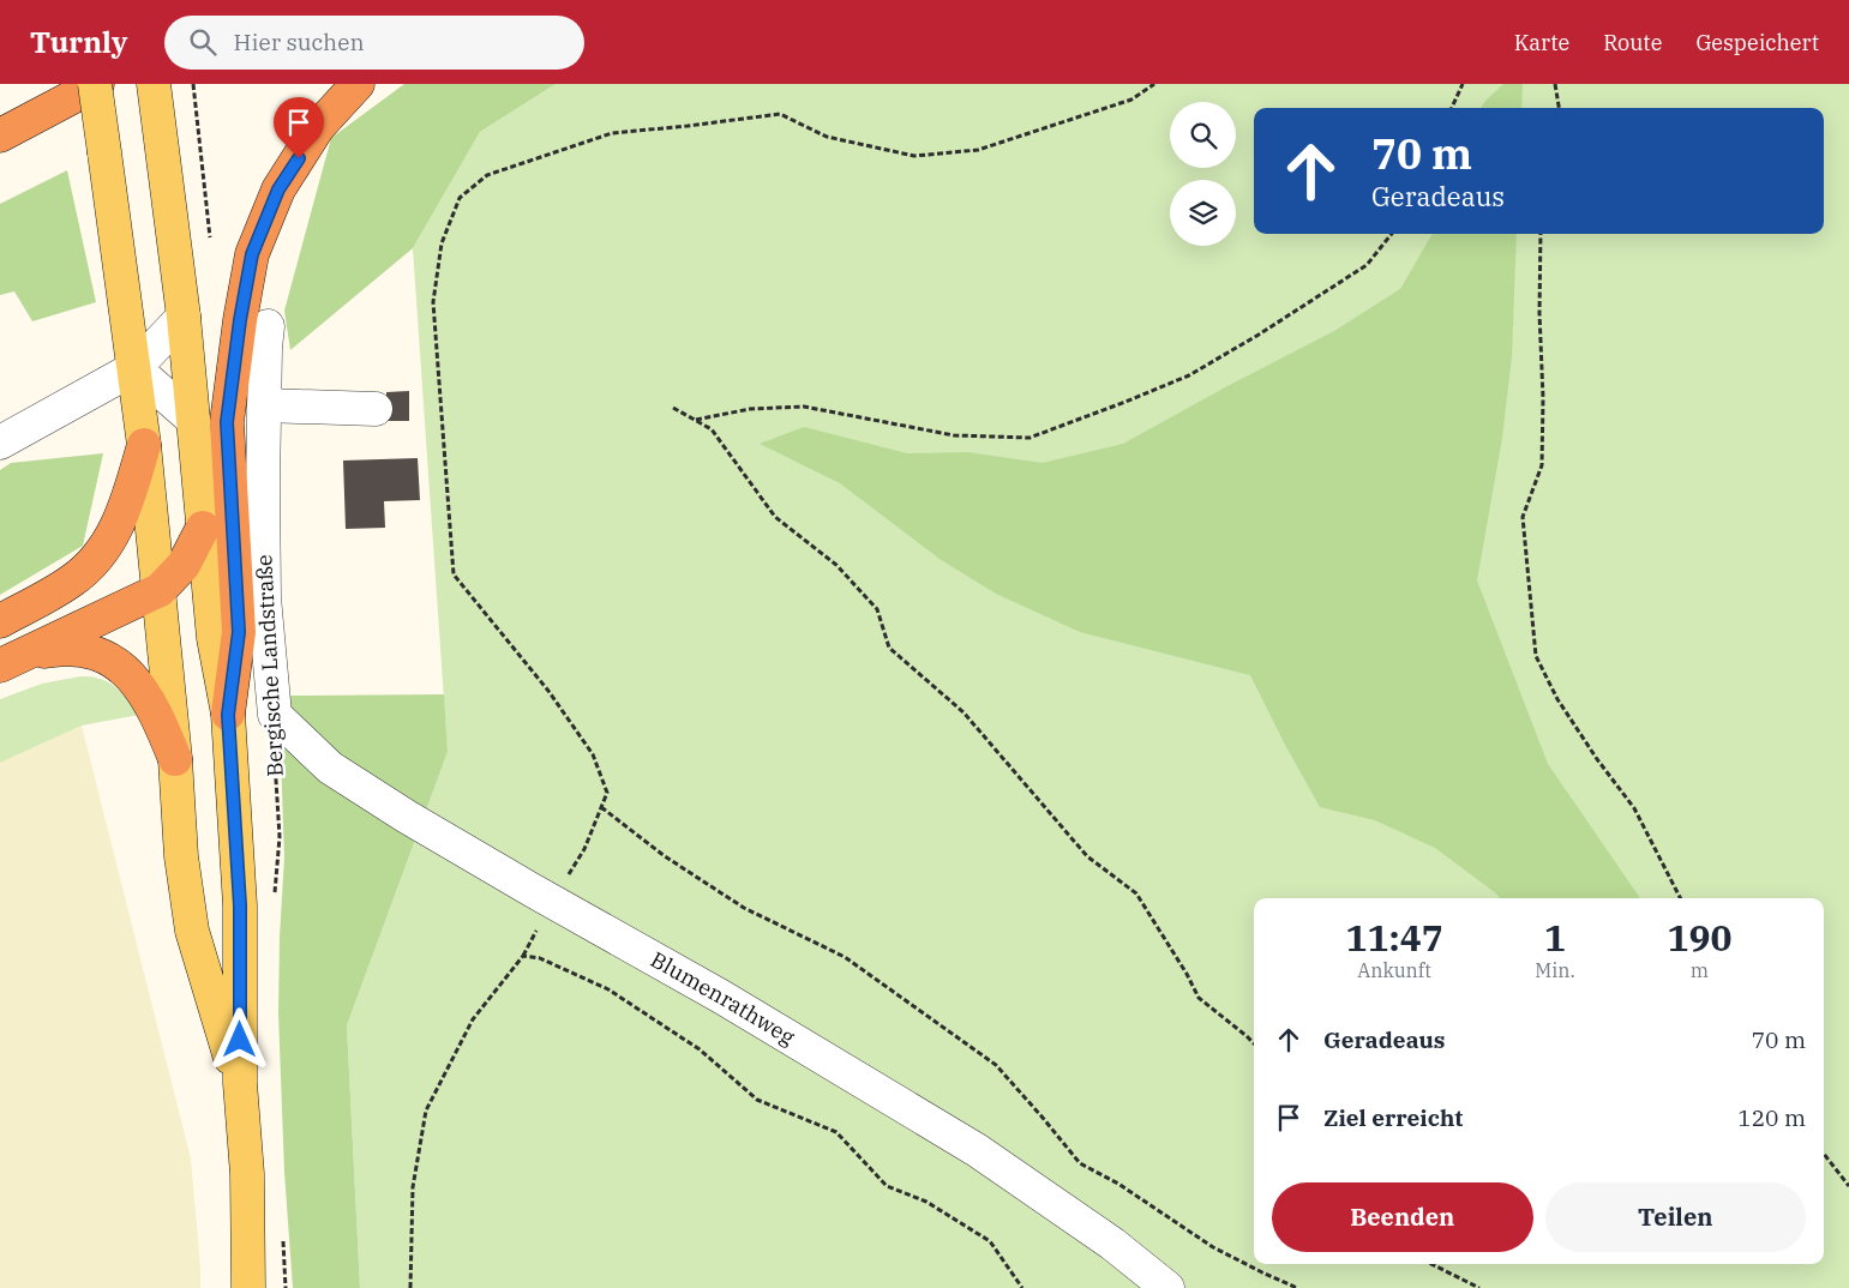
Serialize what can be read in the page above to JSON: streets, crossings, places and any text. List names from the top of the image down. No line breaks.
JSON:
{"streets":{"main road":["Bergische Landstraße"],"lane":["Blumenrathweg"]},"crossings":[["Bergische Landstraße","Blumenrathweg"]],"page":{"header":"Turnly","search":"Hier suchen","nav":["Karte","Route","Gespeichert"],"turn":["70 m","Geradeaus"],"eta":["11:47","Ankunft","1","Min.","190","m"],"list":[{"name":"Geradeaus","value":"70 m"},{"name":"Ziel erreicht","value":"120 m"}],"buttons":["Beenden","Teilen"]}}
